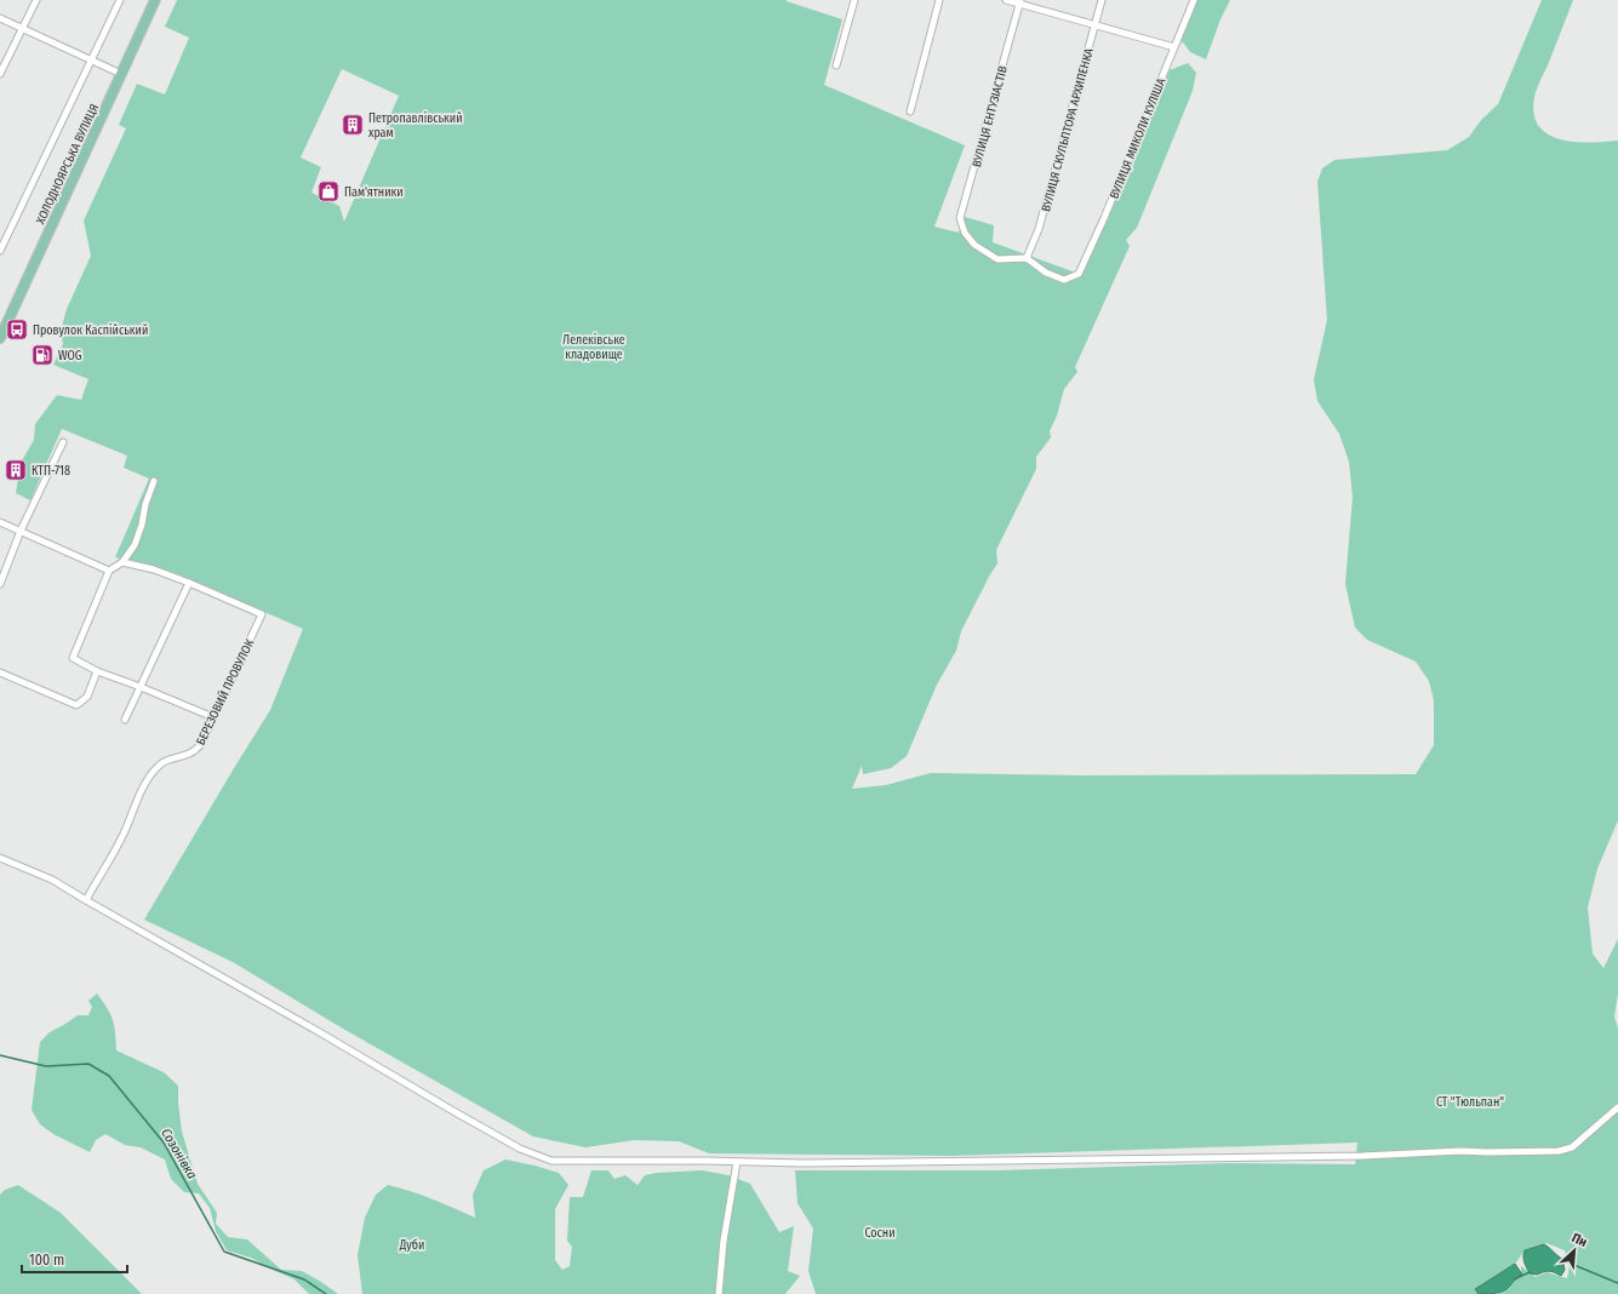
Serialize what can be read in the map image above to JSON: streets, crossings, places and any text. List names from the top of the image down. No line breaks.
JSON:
{"streets":{"main road":["ХОЛОДНОЯРСЬКА ВУЛИЦЯ"],"street":["ВУЛИЦЯ ЕНТУЗІАСТІВ","ВУЛИЦЯ СКУЛЬПТОРА АРХИПЕНКА","ВУЛИЦЯ МИКОЛИ КУЛІША","БЕРЕЗОВИЙ ПРОВУЛОК"]},"crossings":[["ВУЛИЦЯ ЕНТУЗІАСТІВ","ВУЛИЦЯ СКУЛЬПТОРА АРХИПЕНКА"],["ВУЛИЦЯ ЕНТУЗІАСТІВ","ВУЛИЦЯ МИКОЛИ КУЛІША"],["ВУЛИЦЯ СКУЛЬПТОРА АРХИПЕНКА","ВУЛИЦЯ МИКОЛИ КУЛІША"]],"water":["Созонівка"],"parks":["Лелеківське кладовище","СТ \"Тюльпан\"","Сосни","Дуби"],"places":{"building":["Петропавлівський храм","КТП-718"],"shop":["Пам'ятники"],"bus stop":["Провулок Каспійський"],"fuel station":["WOG"]},"scale_bar":"100 m","north":"top right"}
